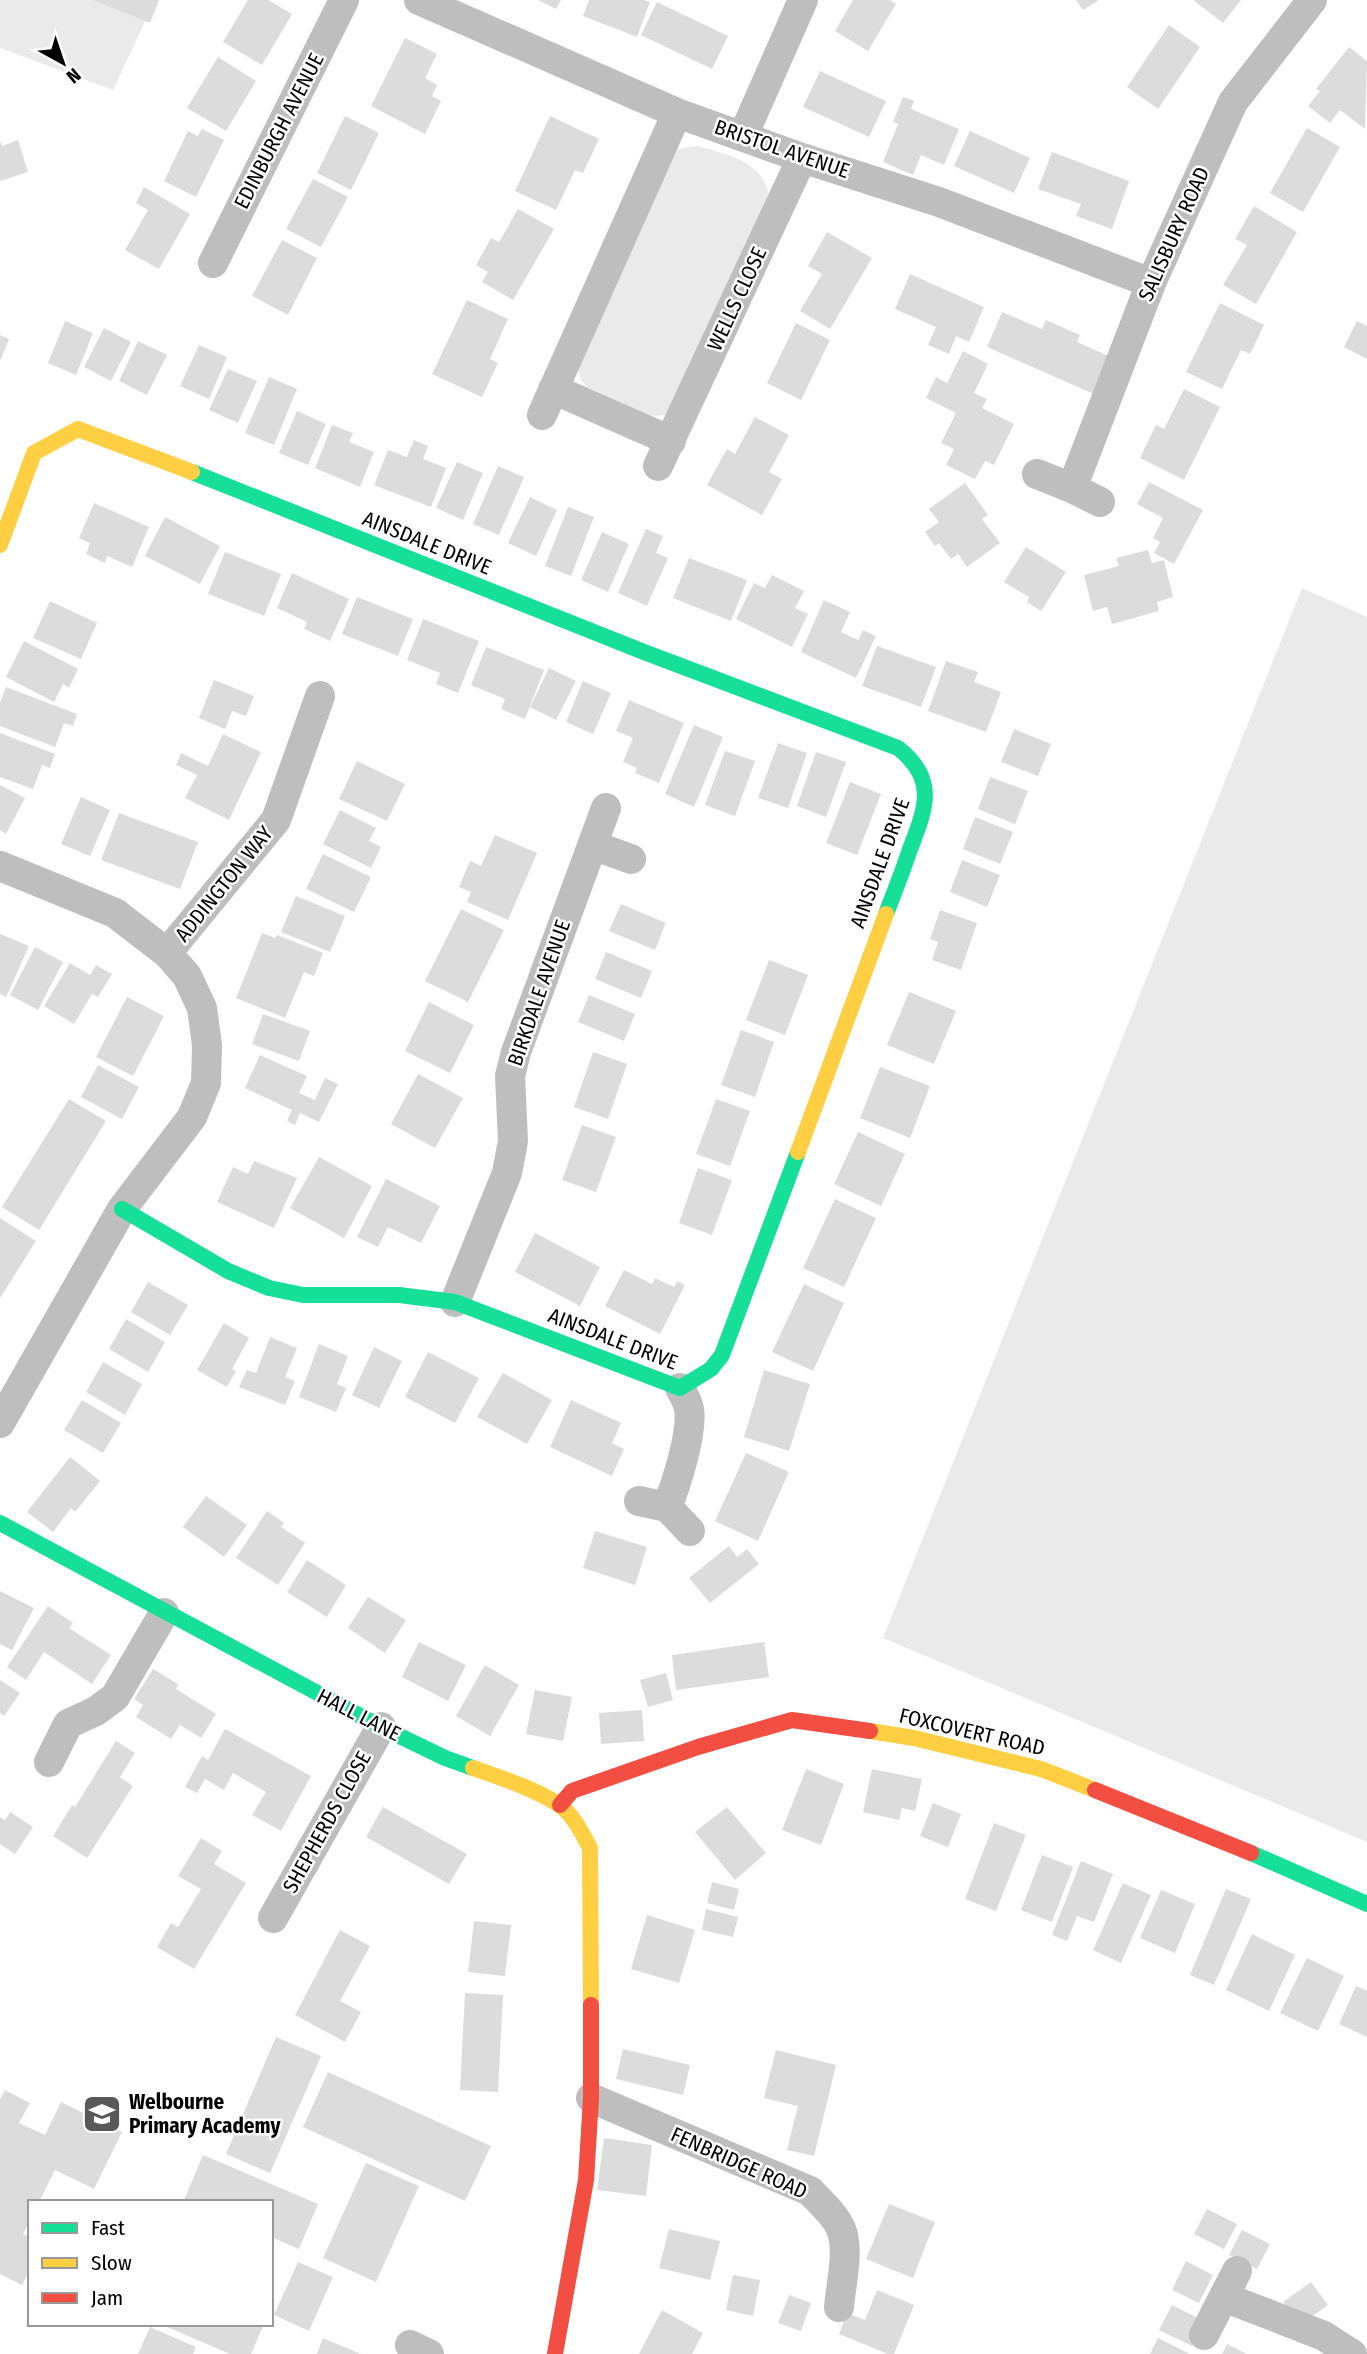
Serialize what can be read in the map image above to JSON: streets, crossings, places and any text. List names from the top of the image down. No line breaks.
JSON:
{"streets":{"street":["EDINBURGH AVENUE","BRISTOL AVENUE","SALISBURY ROAD","WELLS CLOSE","AINSDALE DRIVE","ADDINGTON WAY","BIRKDALE AVENUE","HALL LANE","FOXCOVERT ROAD","SHEPHERDS CLOSE","FENBRIDGE ROAD"]},"crossings":[["BRISTOL AVENUE","SALISBURY ROAD"],["BRISTOL AVENUE","WELLS CLOSE"],["AINSDALE DRIVE","BIRKDALE AVENUE"],["HALL LANE","FOXCOVERT ROAD"],["HALL LANE","SHEPHERDS CLOSE"]],"places":{"school or university":["Welbourne Primary Academy"]},"legend":["Fast","Slow","Jam"],"north":"bottom right"}
